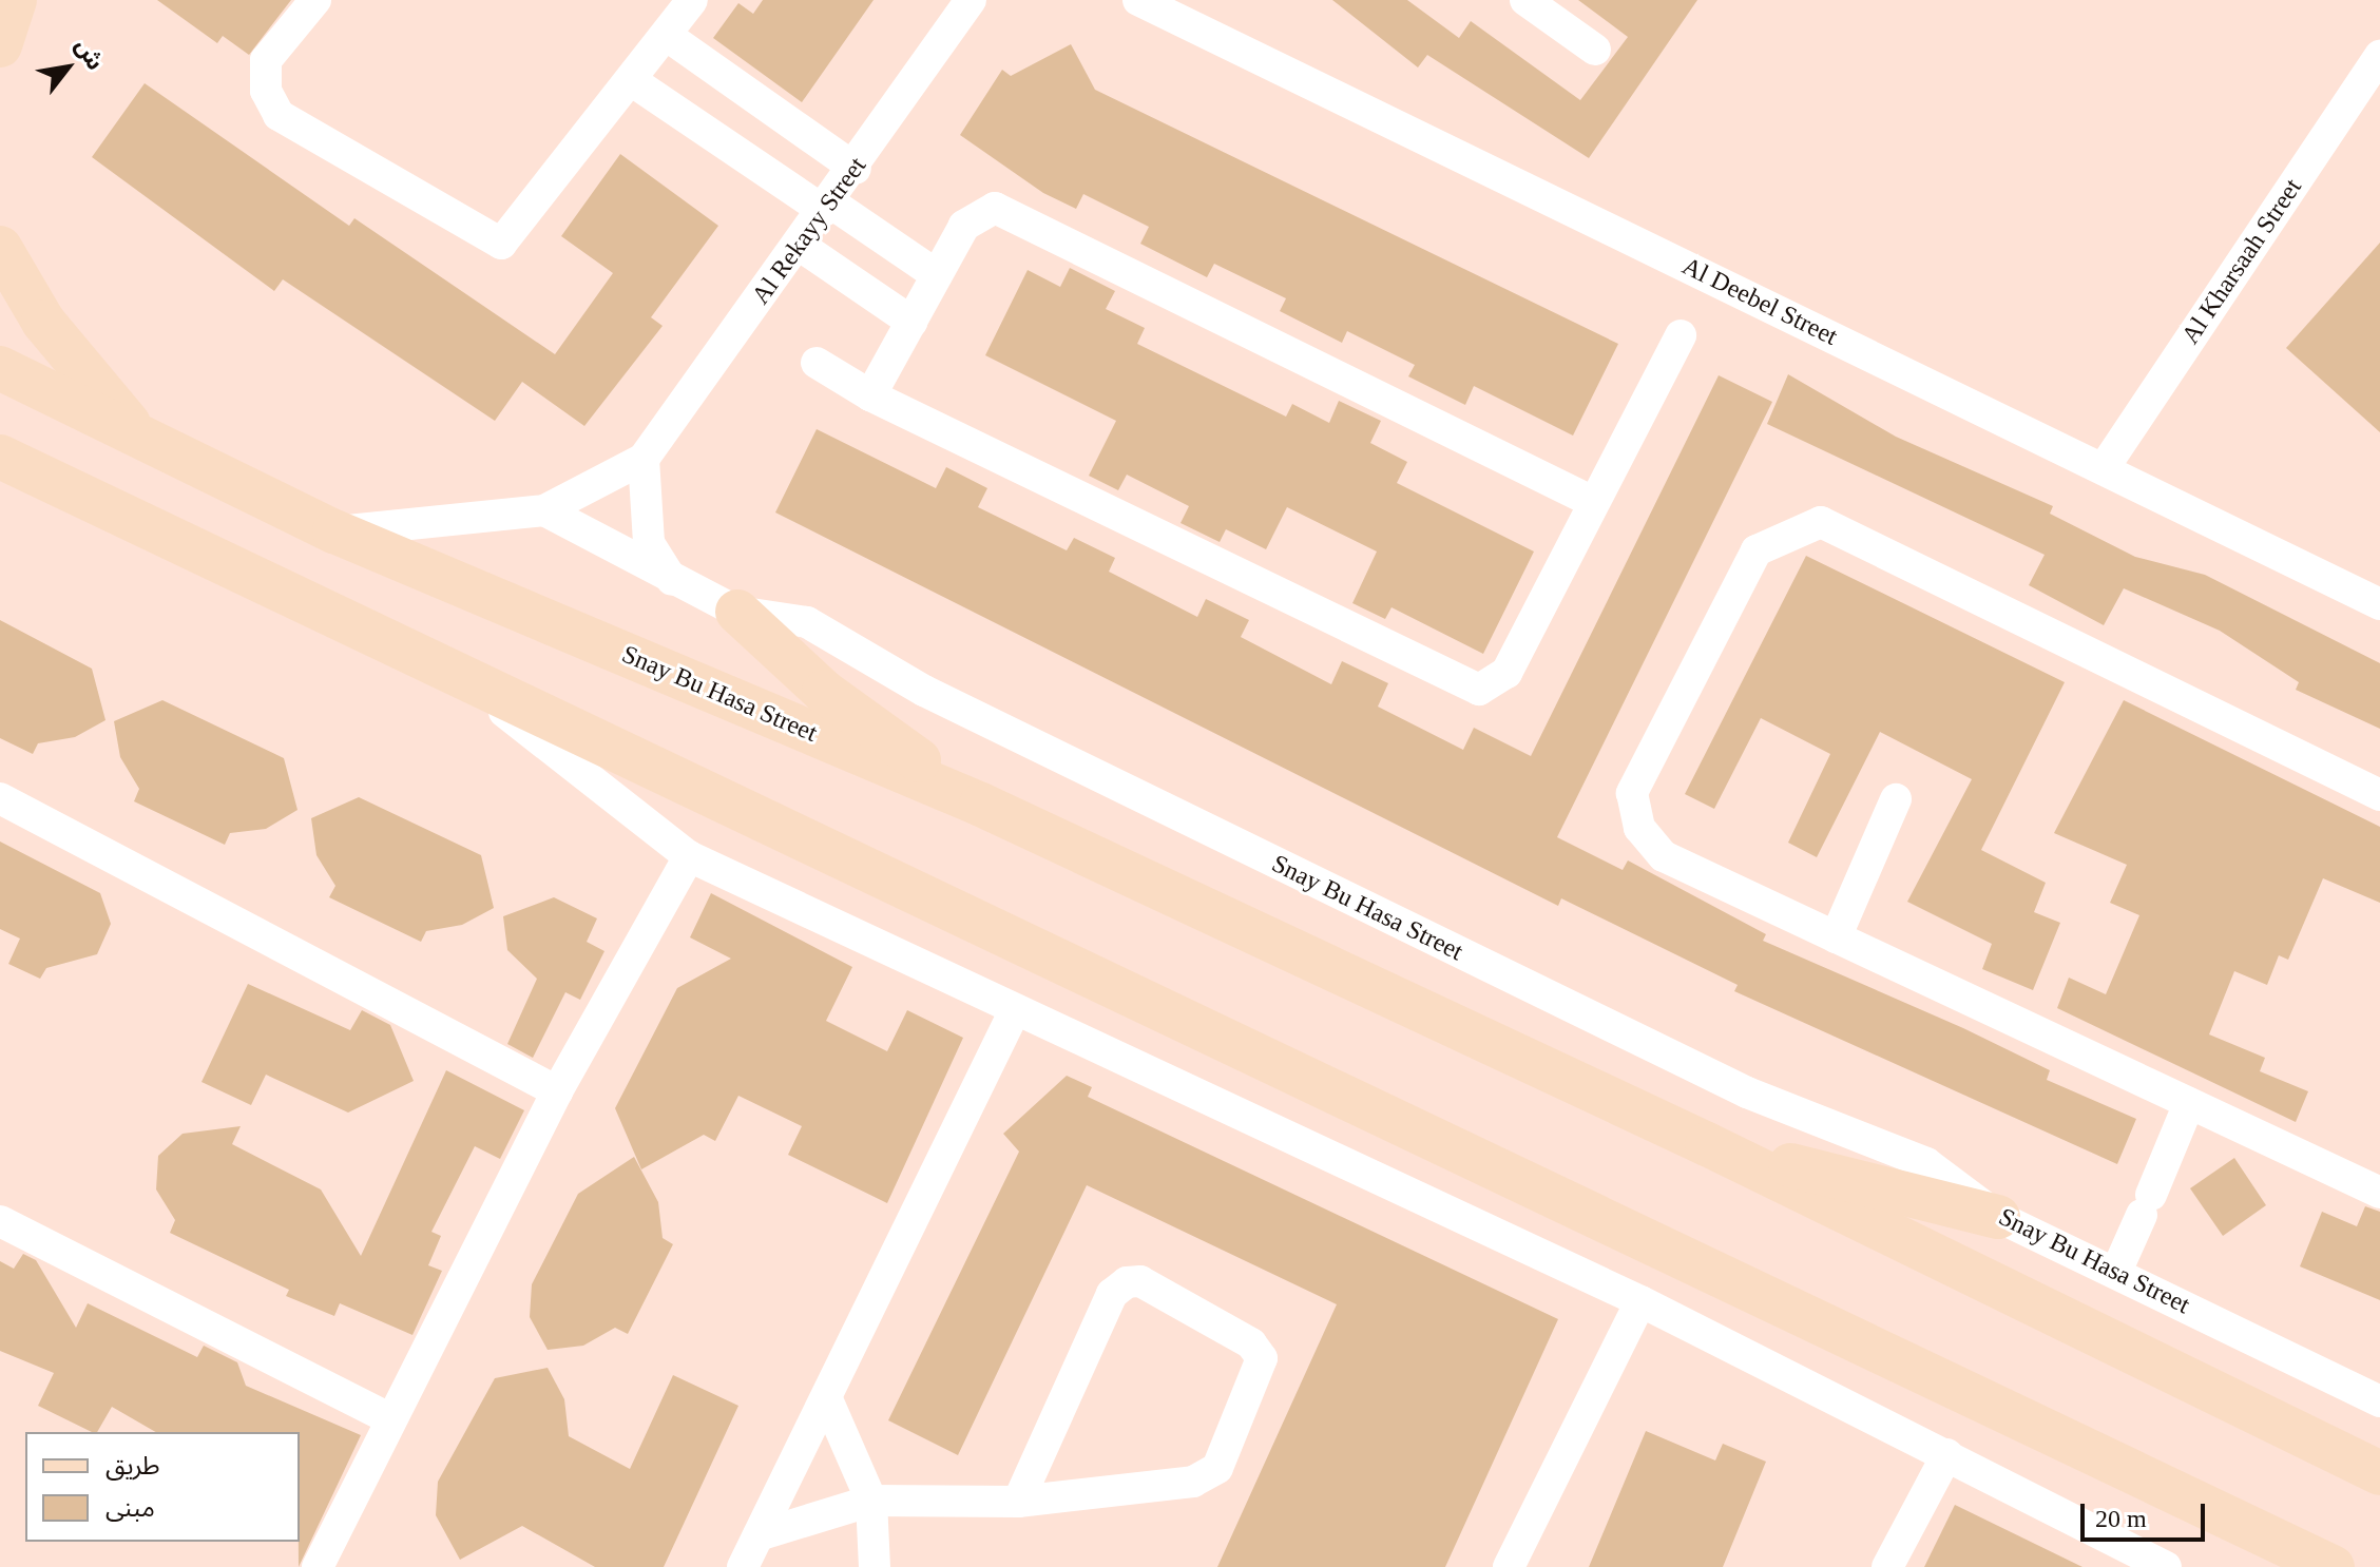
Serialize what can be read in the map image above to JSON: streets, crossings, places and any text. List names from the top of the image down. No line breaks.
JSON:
{"streets":{"street":["Al Rekayy Street","Al Kharsaah Street","Al Deebel Street","Snay Bu Hasa Street"]},"crossings":[["Al Rekayy Street","Snay Bu Hasa Street"],["Al Kharsaah Street","Al Deebel Street"]],"legend":["طريق","مبنى"],"scale_bar":"20 m","north":"top right"}
